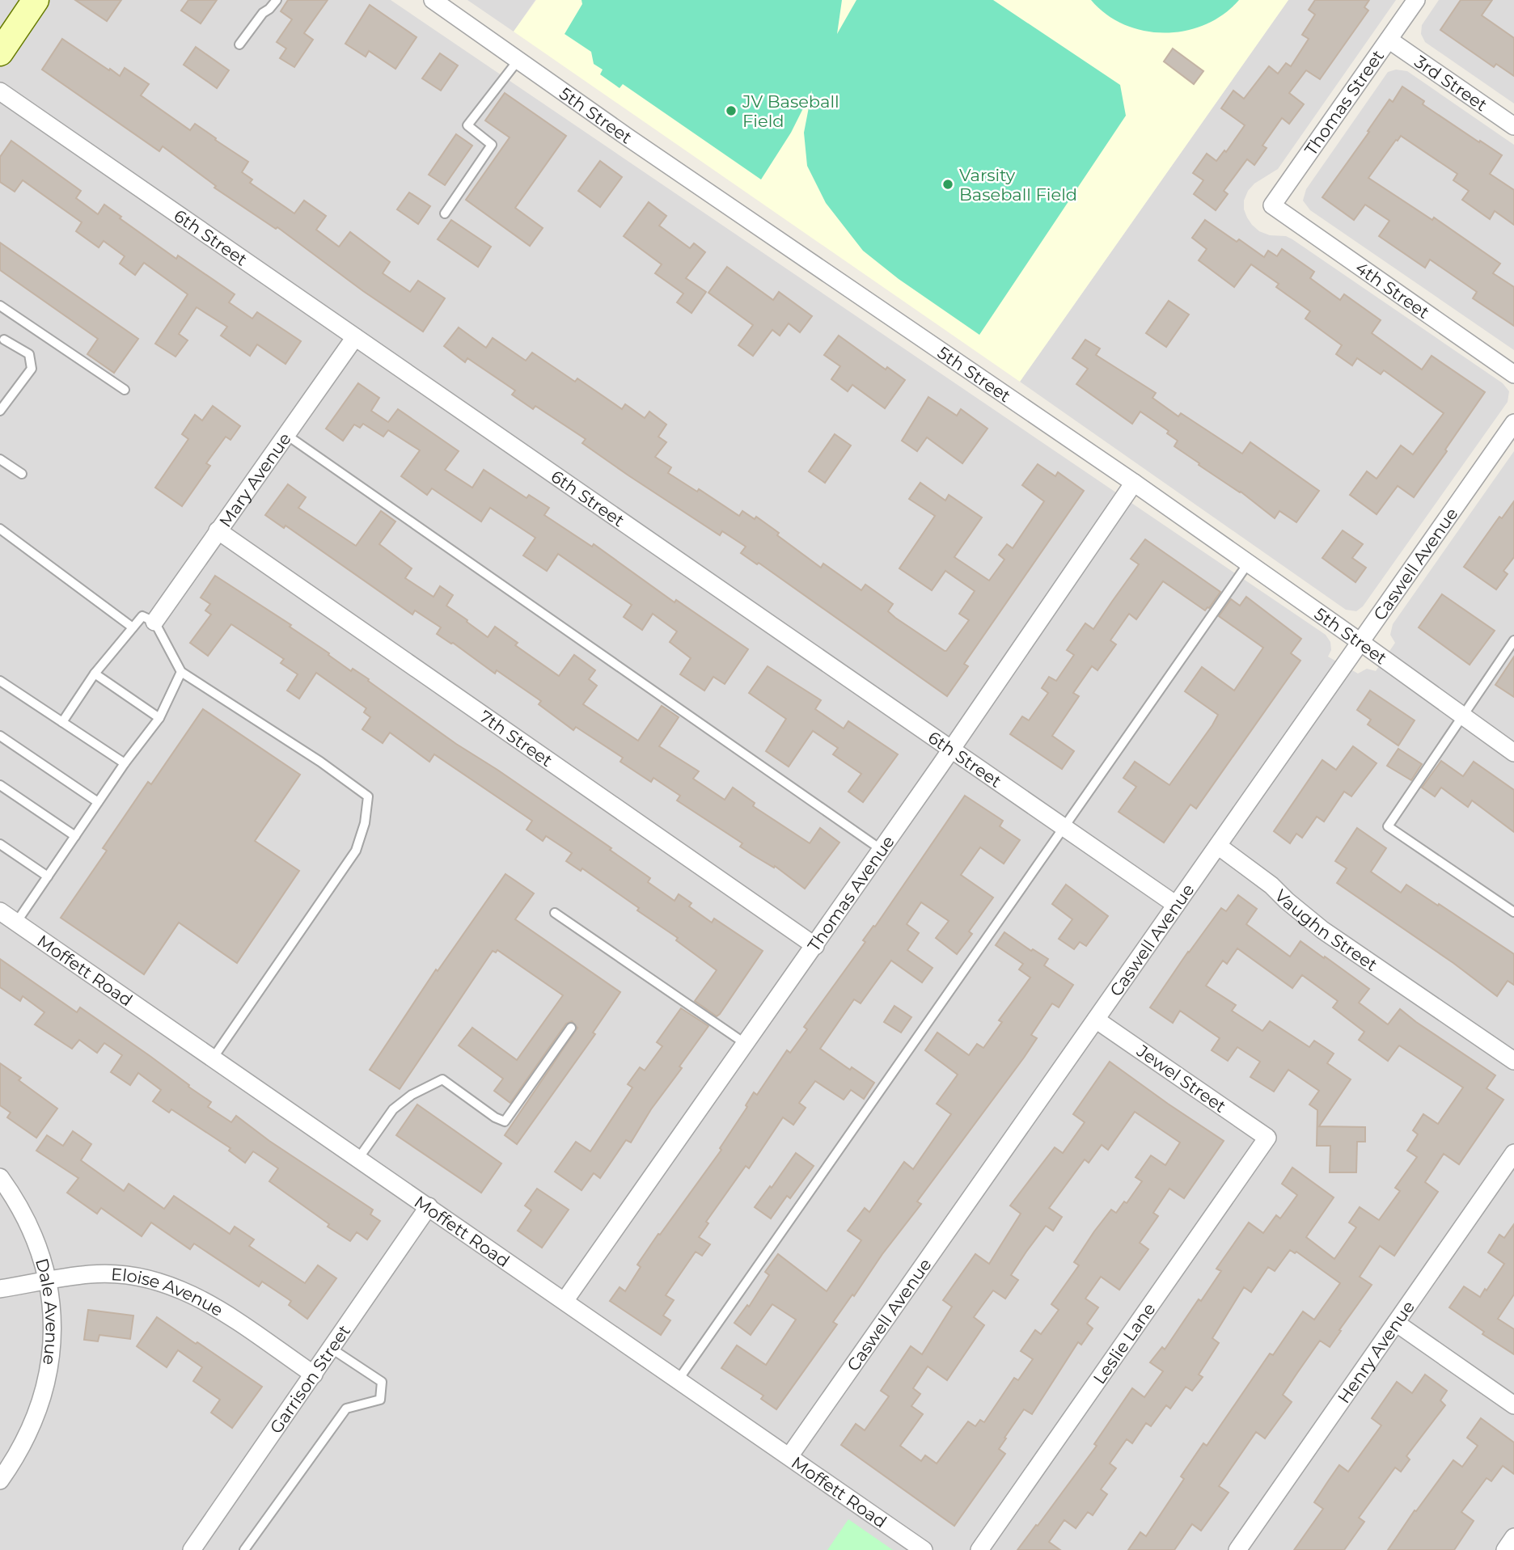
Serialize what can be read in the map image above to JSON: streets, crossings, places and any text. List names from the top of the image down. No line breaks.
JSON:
{"streets":{"street":["3rd Street","Thomas Street","5th Street","6th Street","4th Street","Mary Avenue","Caswell Avenue","7th Street","Thomas Avenue","Vaughn Street","Moffett Road","Jewel Street","Eloise Avenue","Dale Avenue","Leslie Lane","Henry Avenue","Garrison Street"]},"crossings":[["3rd Street","Thomas Street"],["Thomas Street","4th Street"],["5th Street","Caswell Avenue"],["5th Street","Thomas Avenue"],["6th Street","Mary Avenue"],["6th Street","Caswell Avenue"],["6th Street","Thomas Avenue"],["Mary Avenue","7th Street"],["Caswell Avenue","Vaughn Street"],["Caswell Avenue","Moffett Road"],["Caswell Avenue","Jewel Street"],["7th Street","Thomas Avenue"],["Thomas Avenue","Moffett Road"],["Moffett Road","Garrison Street"],["Jewel Street","Leslie Lane"],["Eloise Avenue","Dale Avenue"],["Eloise Avenue","Garrison Street"]],"places":["JV Baseball Field","Varsity Baseball Field"]}
